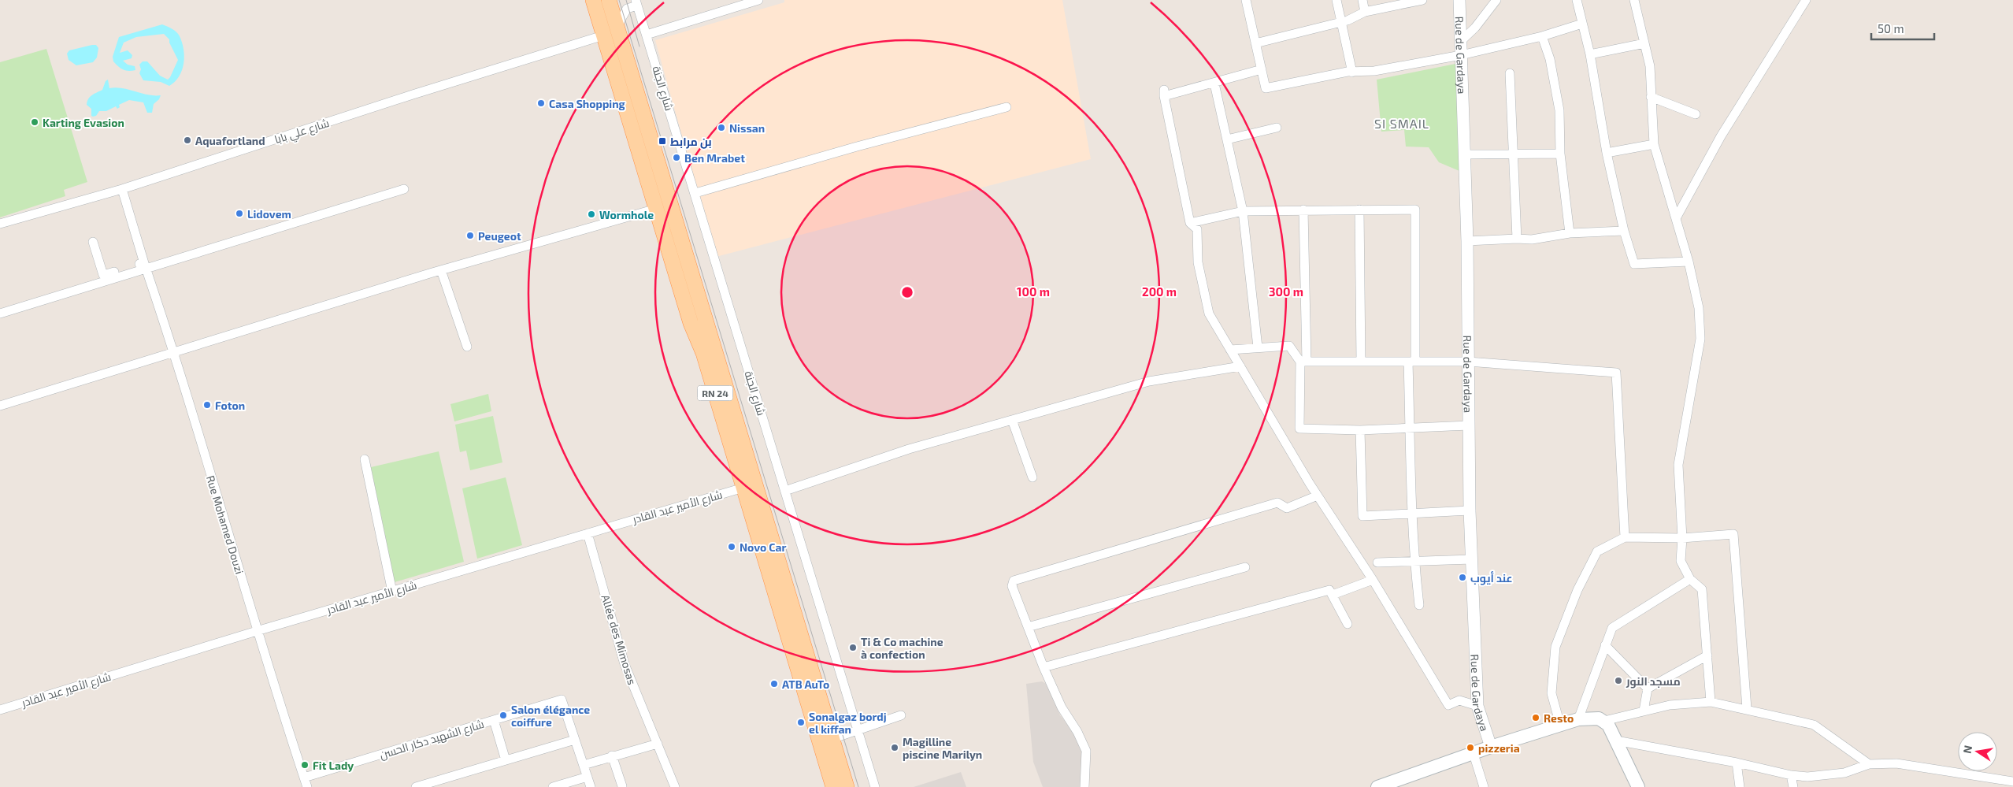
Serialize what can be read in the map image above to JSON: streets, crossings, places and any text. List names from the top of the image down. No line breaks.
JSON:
{"streets":{"main road":["RN 24"],"street":["Rue de Gardaya","شارع الجنة","شارع علي بابا","شارع الأمير عبد القادر","Rue Mohamed Douzi","Allée des Mimosas","شارع الشهيد دكار الحسن"]},"crossings":[["شارع علي بابا","RN 24"],["شارع علي بابا","Rue Mohamed Douzi"],["RN 24","شارع الأمير عبد القادر"],["شارع الأمير عبد القادر","Rue Mohamed Douzi"],["شارع الأمير عبد القادر","Allée des Mimosas"],["Rue Mohamed Douzi","شارع الشهيد دكار الحسن"]],"districts":["SI SMAIL"],"places":{"other":["Casa Shopping","Karting Evasion","Nissan","Aquafortland","Ben Mrabet","Lidovem","Wormhole","Peugeot","Foton","Novo Car","عند أيوب","Ti & Co machine à confection","مسجد النور","ATB AuTo","Salon élégance coiffure","Resto","Sonalgaz bordj el kiffan","Magilline piscine Marilyn","pizzeria","Fit Lady"],"transit":["بن مرابط"]},"scale_bar":"50 m","north":"left","rings":["100 m","200 m","300 m"]}
